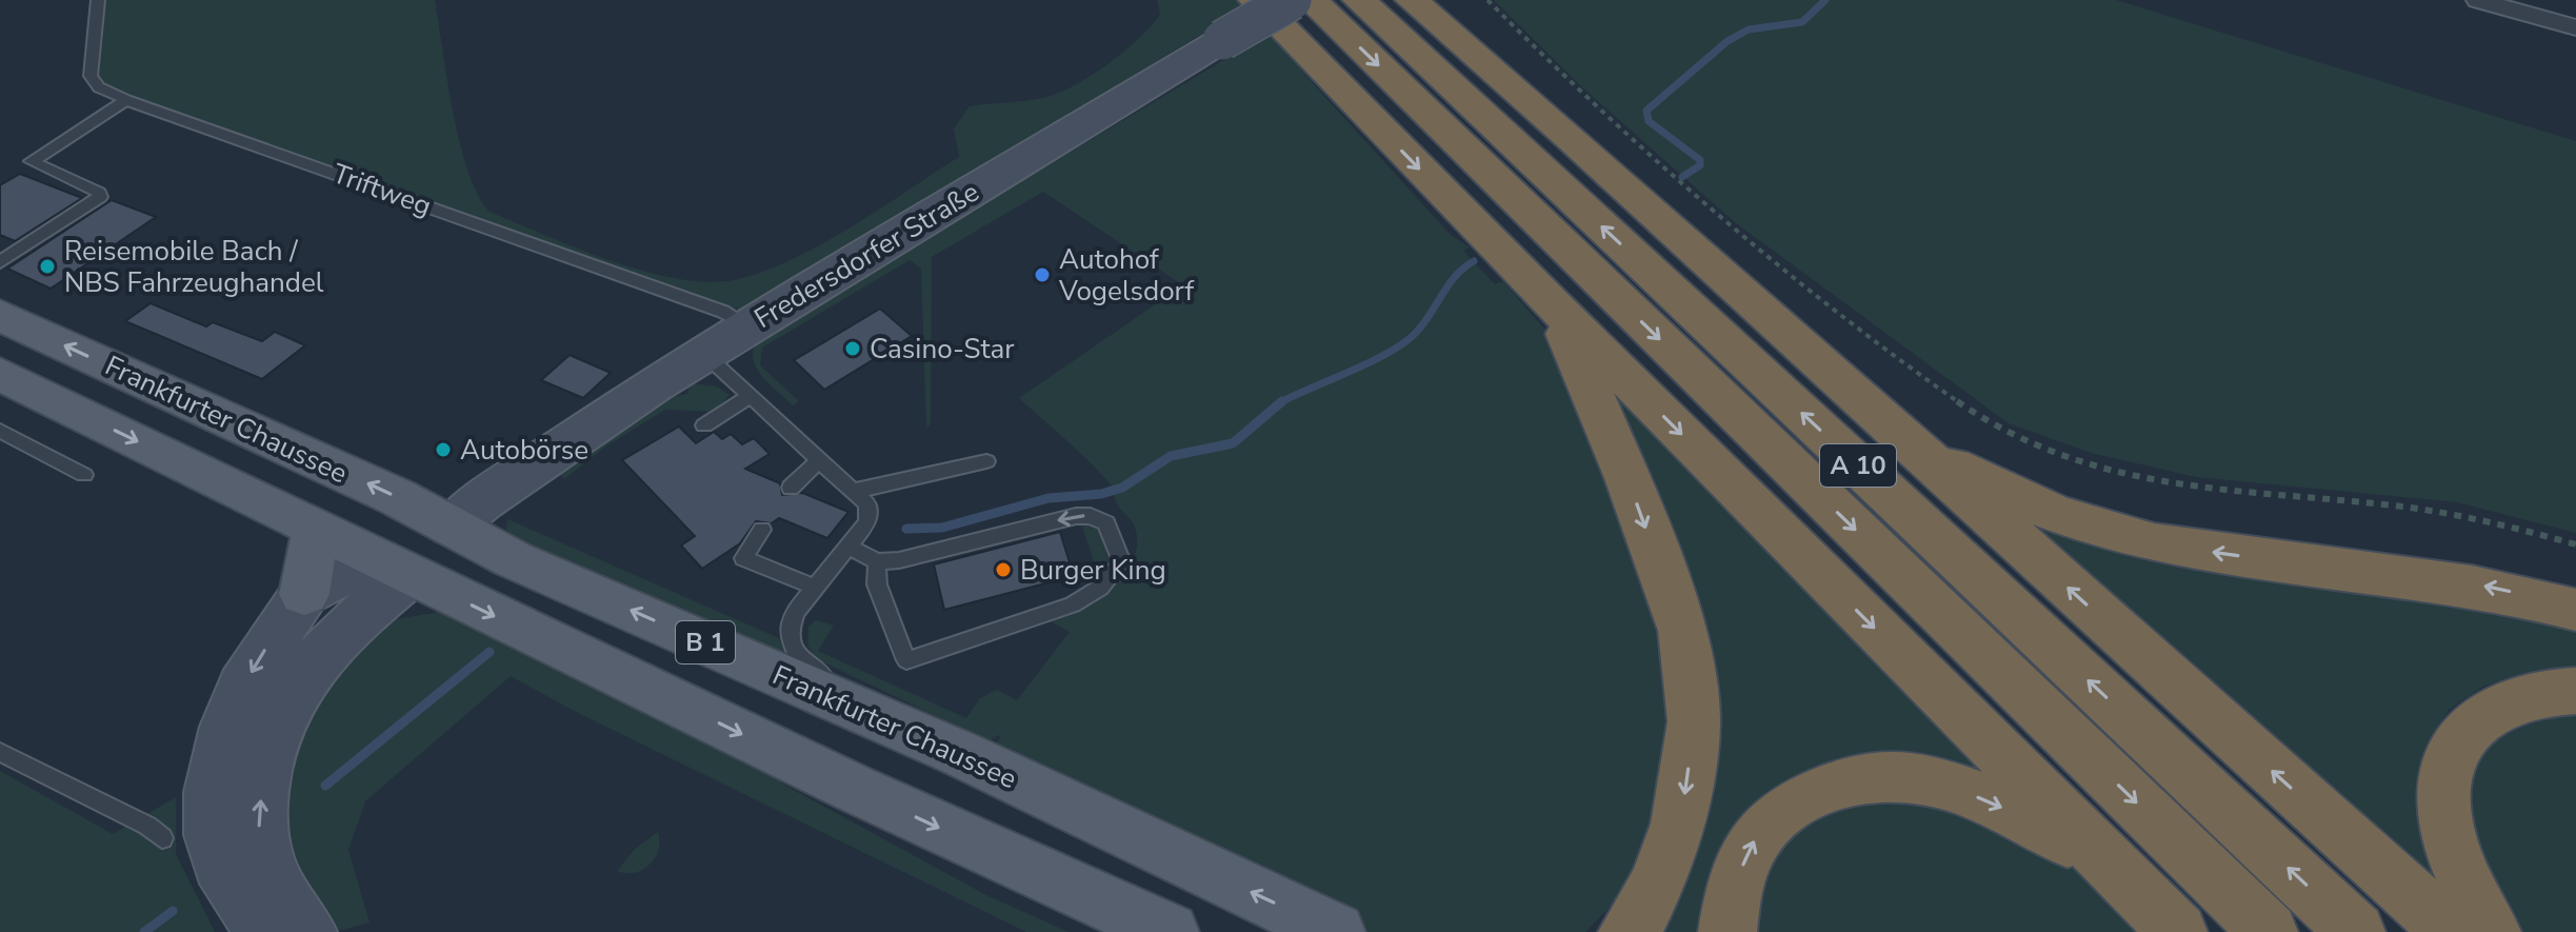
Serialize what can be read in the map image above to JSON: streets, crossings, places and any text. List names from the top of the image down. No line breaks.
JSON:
{"streets":{"highway":["A 10"],"main road":["Frankfurter Chaussee","B 1"],"street":["Fredersdorfer Straße"],"lane":["Triftweg"]},"crossings":[["Triftweg","Fredersdorfer Straße"],["Fredersdorfer Straße","Frankfurter Chaussee"]],"places":["Reisemobile Bach / NBS Fahrzeughandel","Autohof Vogelsdorf","Casino-Star","Autobörse","Burger King"]}
